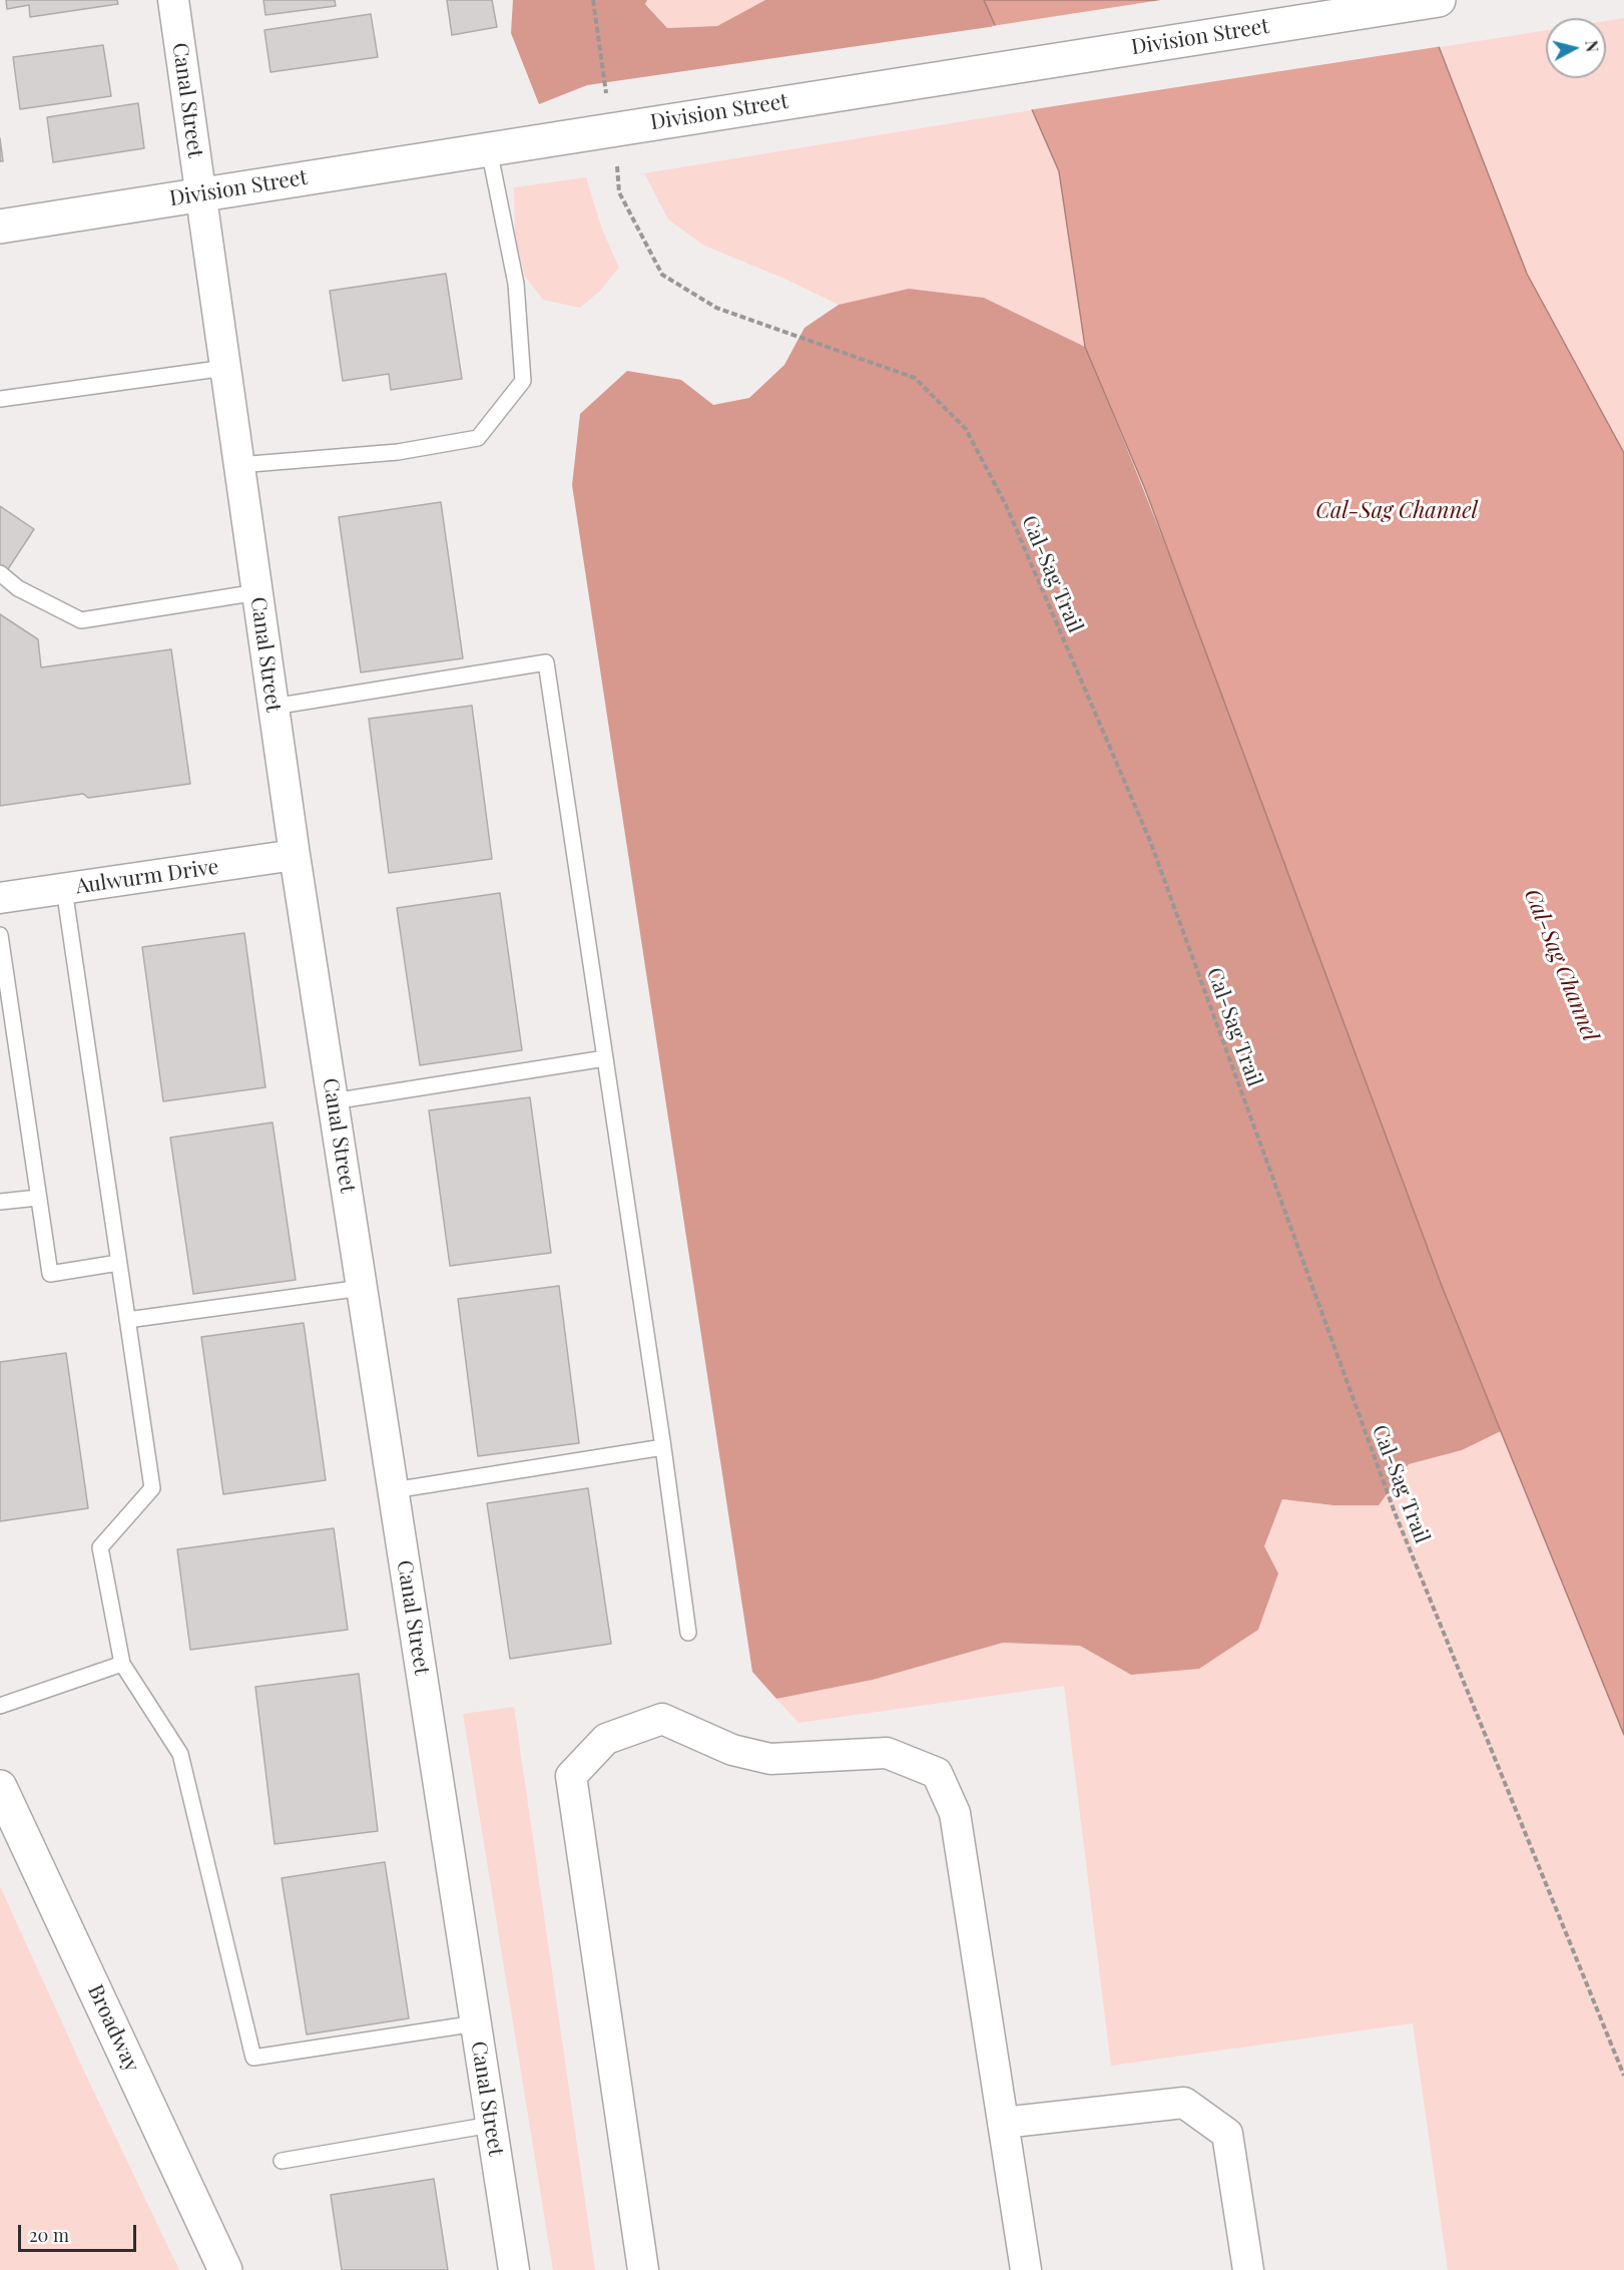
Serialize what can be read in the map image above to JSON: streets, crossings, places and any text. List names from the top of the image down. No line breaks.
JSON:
{"streets":{"street":["Division Street","Canal Street","Aulwurm Drive","Broadway"],"path":["Cal-Sag Trail"]},"crossings":[["Division Street","Canal Street"],["Canal Street","Aulwurm Drive"]],"water":["Cal-Sag Channel"],"scale_bar":"20 m","north":"right"}
